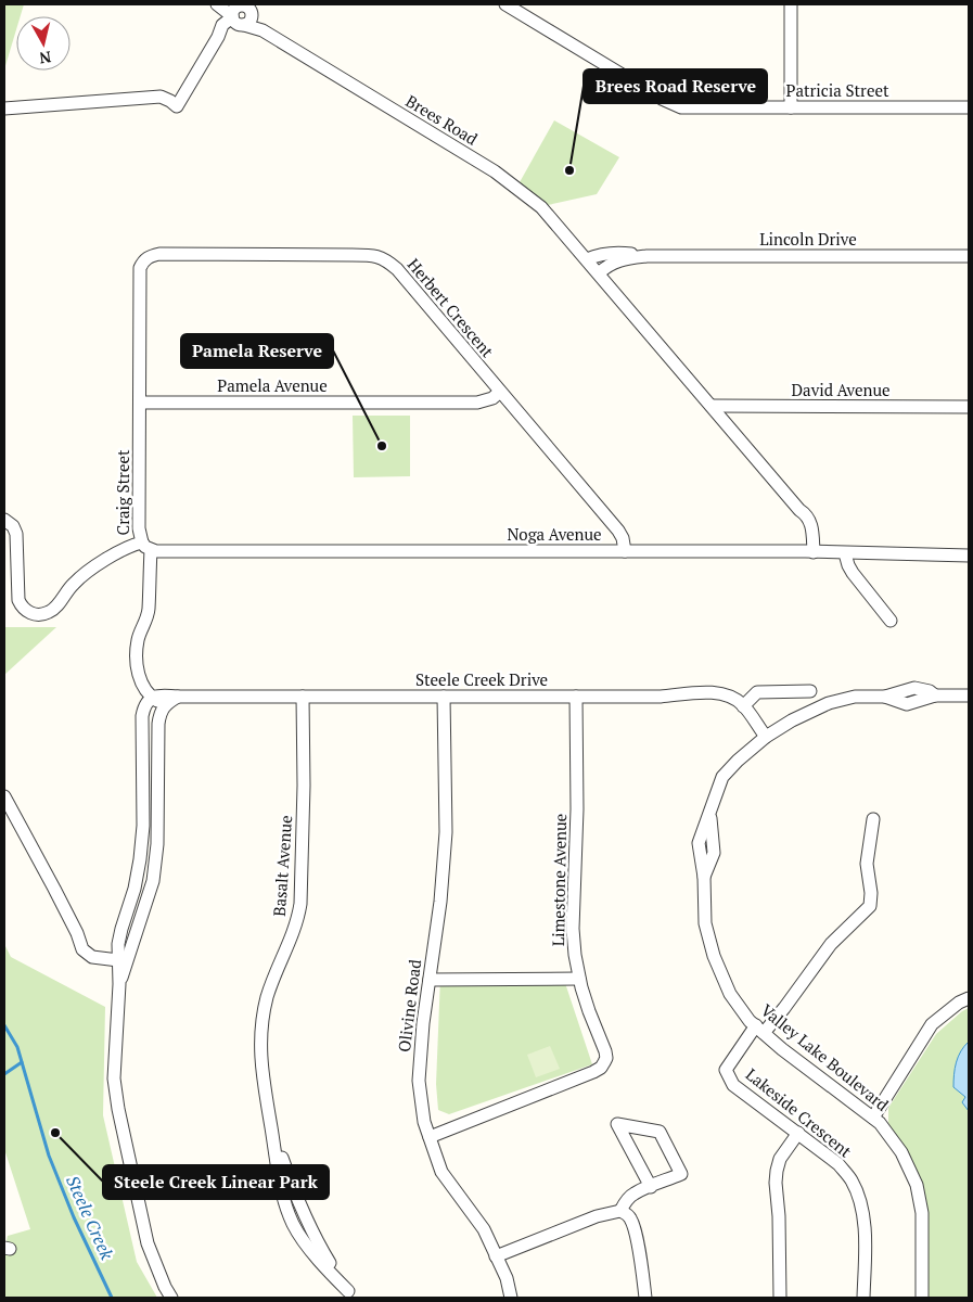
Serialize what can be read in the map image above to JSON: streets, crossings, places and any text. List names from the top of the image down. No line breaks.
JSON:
{"streets":{"street":["Patricia Street","Brees Road","Lincoln Drive","Herbert Crescent","Pamela Avenue","David Avenue","Craig Street","Noga Avenue","Steele Creek Drive","Basalt Avenue","Limestone Avenue","Olivine Road","Valley Lake Boulevard","Lakeside Crescent"]},"crossings":[["Brees Road","Lincoln Drive"],["Herbert Crescent","Pamela Avenue"],["Herbert Crescent","Craig Street"],["Herbert Crescent","Noga Avenue"],["Pamela Avenue","Craig Street"],["Craig Street","Noga Avenue"],["Steele Creek Drive","Basalt Avenue"],["Steele Creek Drive","Limestone Avenue"],["Steele Creek Drive","Olivine Road"],["Steele Creek Drive","Valley Lake Boulevard"],["Limestone Avenue","Olivine Road"],["Valley Lake Boulevard","Lakeside Crescent"]],"water":["Steele Creek"],"places":["Brees Road Reserve","Pamela Reserve","Steele Creek Linear Park"],"north":"bottom"}
